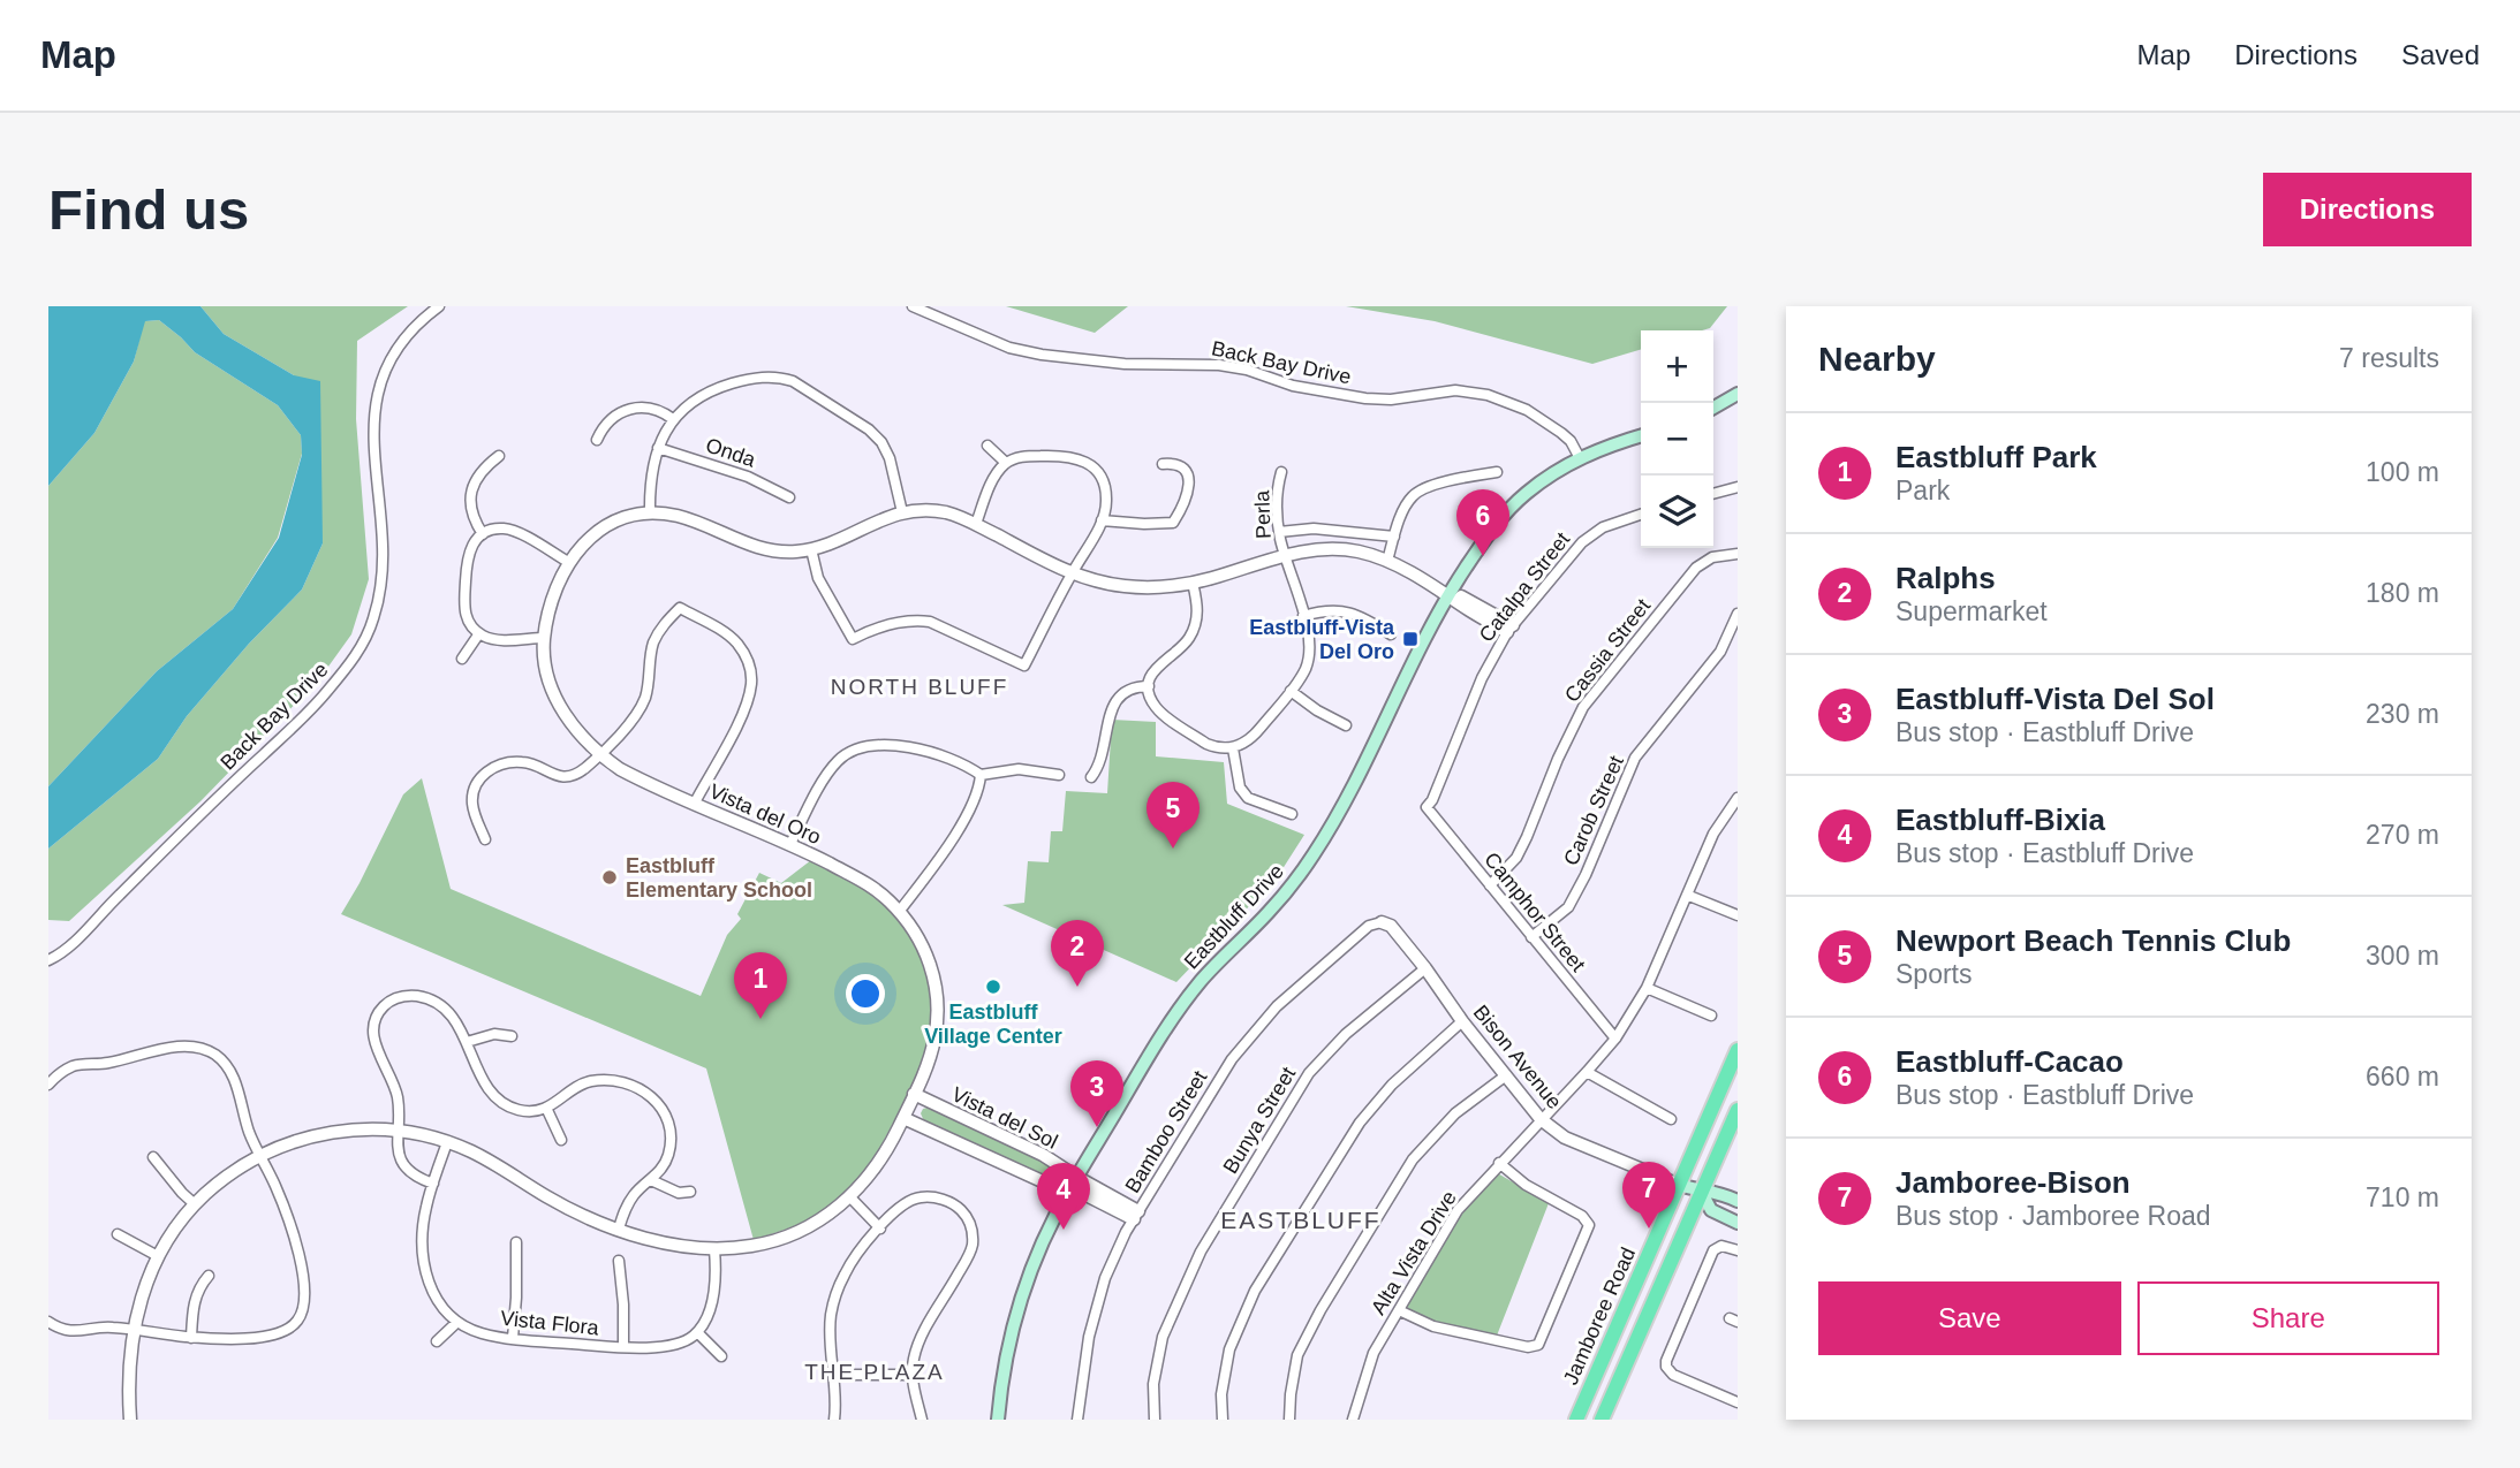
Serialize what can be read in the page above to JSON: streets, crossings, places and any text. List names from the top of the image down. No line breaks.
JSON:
{"streets":{"main road":["Eastbluff Drive","Bison Avenue","Jamboree Road"],"street":["Back Bay Drive","Onda","Perla","Catalpa Street","Cassia Street","Carob Street","Vista del Oro","Camphor Street","Vista del Sol","Bunya Street","Bamboo Street","Alta Vista Drive","Vista Flora"]},"crossings":[["Back Bay Drive","Eastbluff Drive"],["Onda","Vista del Oro"],["Perla","Vista del Oro"],["Catalpa Street","Vista del Oro"],["Catalpa Street","Camphor Street"],["Cassia Street","Camphor Street"],["Carob Street","Camphor Street"],["Vista del Oro","Eastbluff Drive"],["Vista del Oro","Vista del Sol"],["Camphor Street","Alta Vista Drive"],["Eastbluff Drive","Vista del Sol"],["Bison Avenue","Bunya Street"],["Bison Avenue","Bamboo Street"],["Bison Avenue","Alta Vista Drive"],["Bison Avenue","Jamboree Road"]],"districts":["NORTH BLUFF","EASTBLUFF","THE PLAZA"],"places":{"transit":["Eastbluff-Vista Del Oro"],"other":["Eastbluff Elementary School","Eastbluff Village Center"]},"page":{"header":"Map","nav":["Map","Directions","Saved"],"buttons":["Directions",["Save","Share"]],"title":"Find us","heading":["Nearby","7 results"],"map_buttons":["+","−"],"list":[{"mark":"1","name":"Eastbluff Park","note":"Park","value":"100 m"},{"mark":"2","name":"Ralphs","note":"Supermarket","value":"180 m"},{"mark":"3","name":"Eastbluff-Vista Del Sol","note":"Bus stop · Eastbluff Drive","value":"230 m"},{"mark":"4","name":"Eastbluff-Bixia","note":"Bus stop · Eastbluff Drive","value":"270 m"},{"mark":"5","name":"Newport Beach Tennis Club","note":"Sports","value":"300 m"},{"mark":"6","name":"Eastbluff-Cacao","note":"Bus stop · Eastbluff Drive","value":"660 m"},{"mark":"7","name":"Jamboree-Bison","note":"Bus stop · Jamboree Road","value":"710 m"}],"pins":["6","5","2","1","3","7","4"]}}
